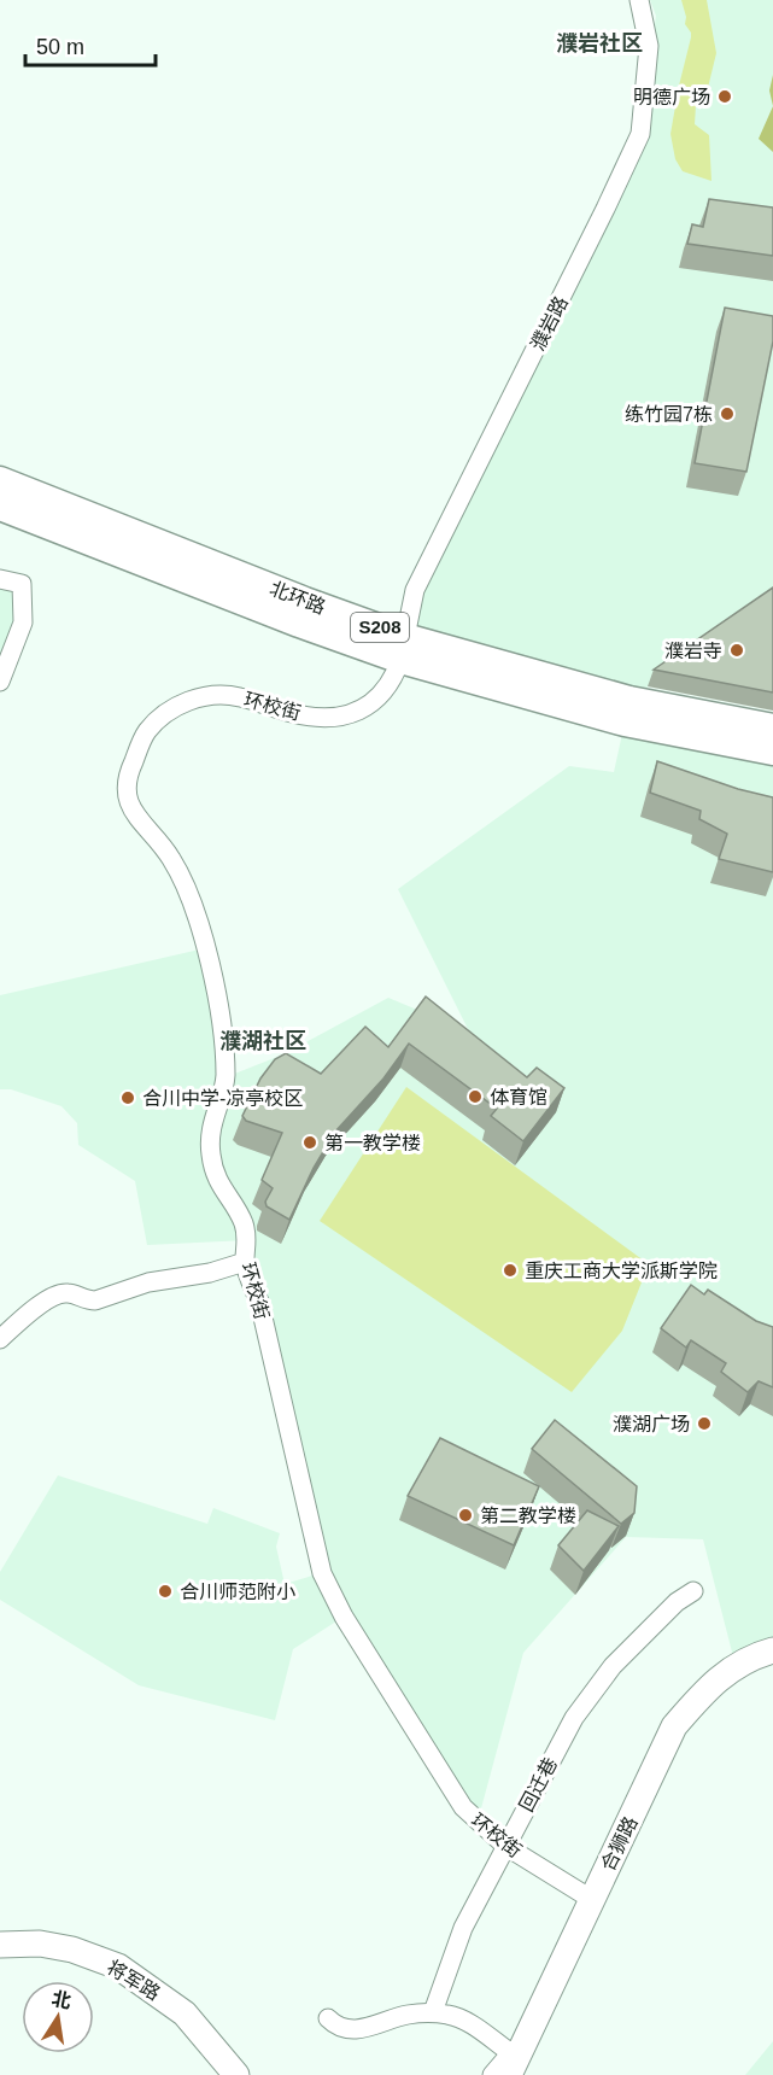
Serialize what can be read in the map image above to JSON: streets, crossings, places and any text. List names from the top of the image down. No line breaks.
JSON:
{"streets":{"main road":["北环路","S208","合狮路","将军路"],"street":["濮岩路","环校街","回迁巷"]},"crossings":[["濮岩路","北环路"],["濮岩路","环校街"],["北环路","环校街"],["环校街","回迁巷"],["环校街","合狮路"]],"districts":["濮岩社区","濮湖社区"],"places":["明德广场","练竹园7栋","濮岩寺","体育馆","合川中学-凉亭校区","第一教学楼","重庆工商大学派斯学院","濮湖广场","第二教学楼","合川师范附小"],"scale_bar":"50 m","north":"top"}
